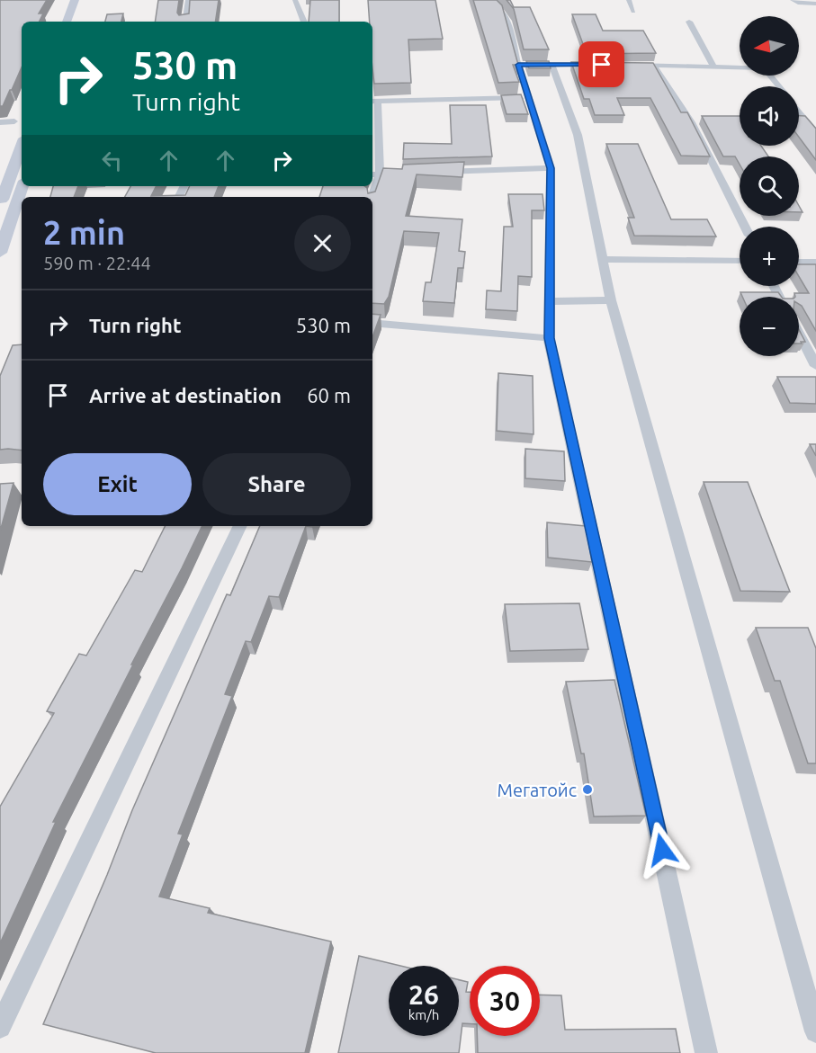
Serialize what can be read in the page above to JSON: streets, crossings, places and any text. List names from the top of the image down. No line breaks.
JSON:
{"places":["Мегатойс"],"north":"left","page":{"map_buttons":["+","−"],"turn":["530 m","Turn right"],"heading":["2 min","590 m · 22:44"],"list":[{"name":"Turn right","value":"530 m"},{"name":"Arrive at destination","value":"60 m"}],"buttons":["Exit","Share"],"speed":"26 km/h","limit":"30"}}
